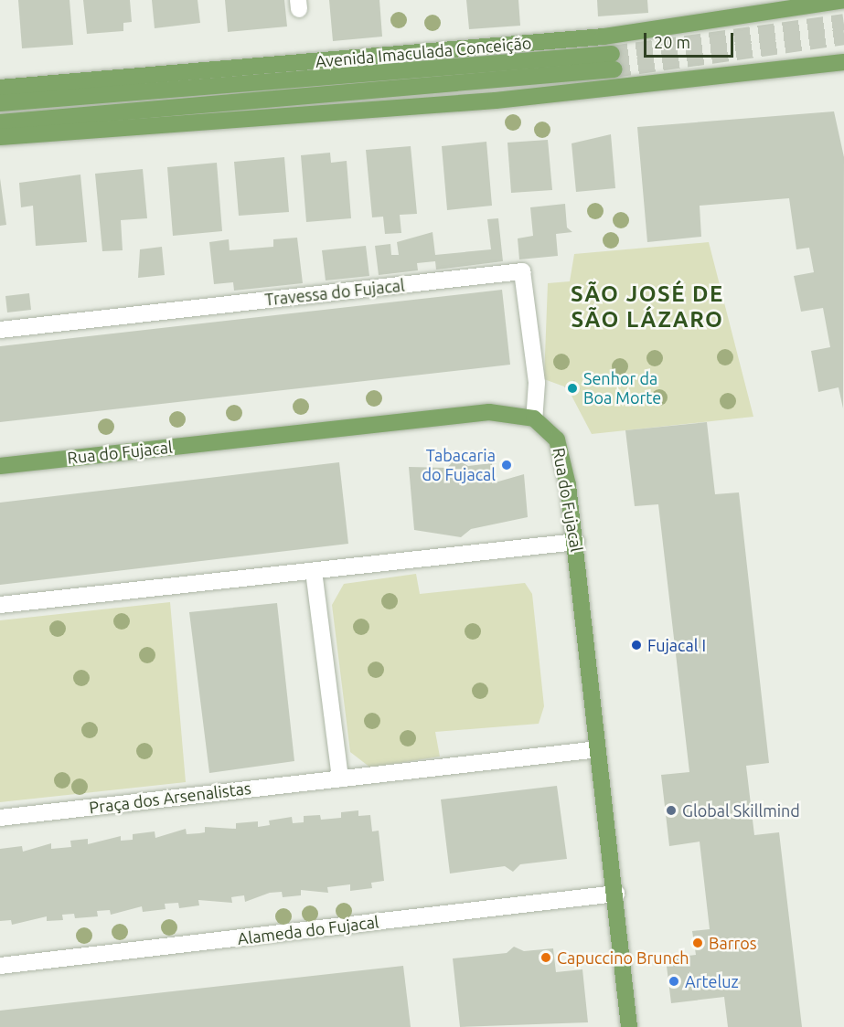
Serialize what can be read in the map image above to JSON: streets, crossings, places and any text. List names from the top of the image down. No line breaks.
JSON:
{"streets":{"main road":["Avenida Imaculada Conceição","Rua do Fujacal"],"street":["Travessa do Fujacal","Praça dos Arsenalistas","Alameda do Fujacal"]},"crossings":[["Travessa do Fujacal","Rua do Fujacal"],["Rua do Fujacal","Praça dos Arsenalistas"],["Rua do Fujacal","Alameda do Fujacal"]],"districts":["SÃO JOSÉ DE SÃO LÁZARO"],"places":["Senhor da Boa Morte","Tabacaria do Fujacal","Fujacal I","Global Skillmind","Barros","Capuccino Brunch","Arteluz"],"scale_bar":"20 m"}
